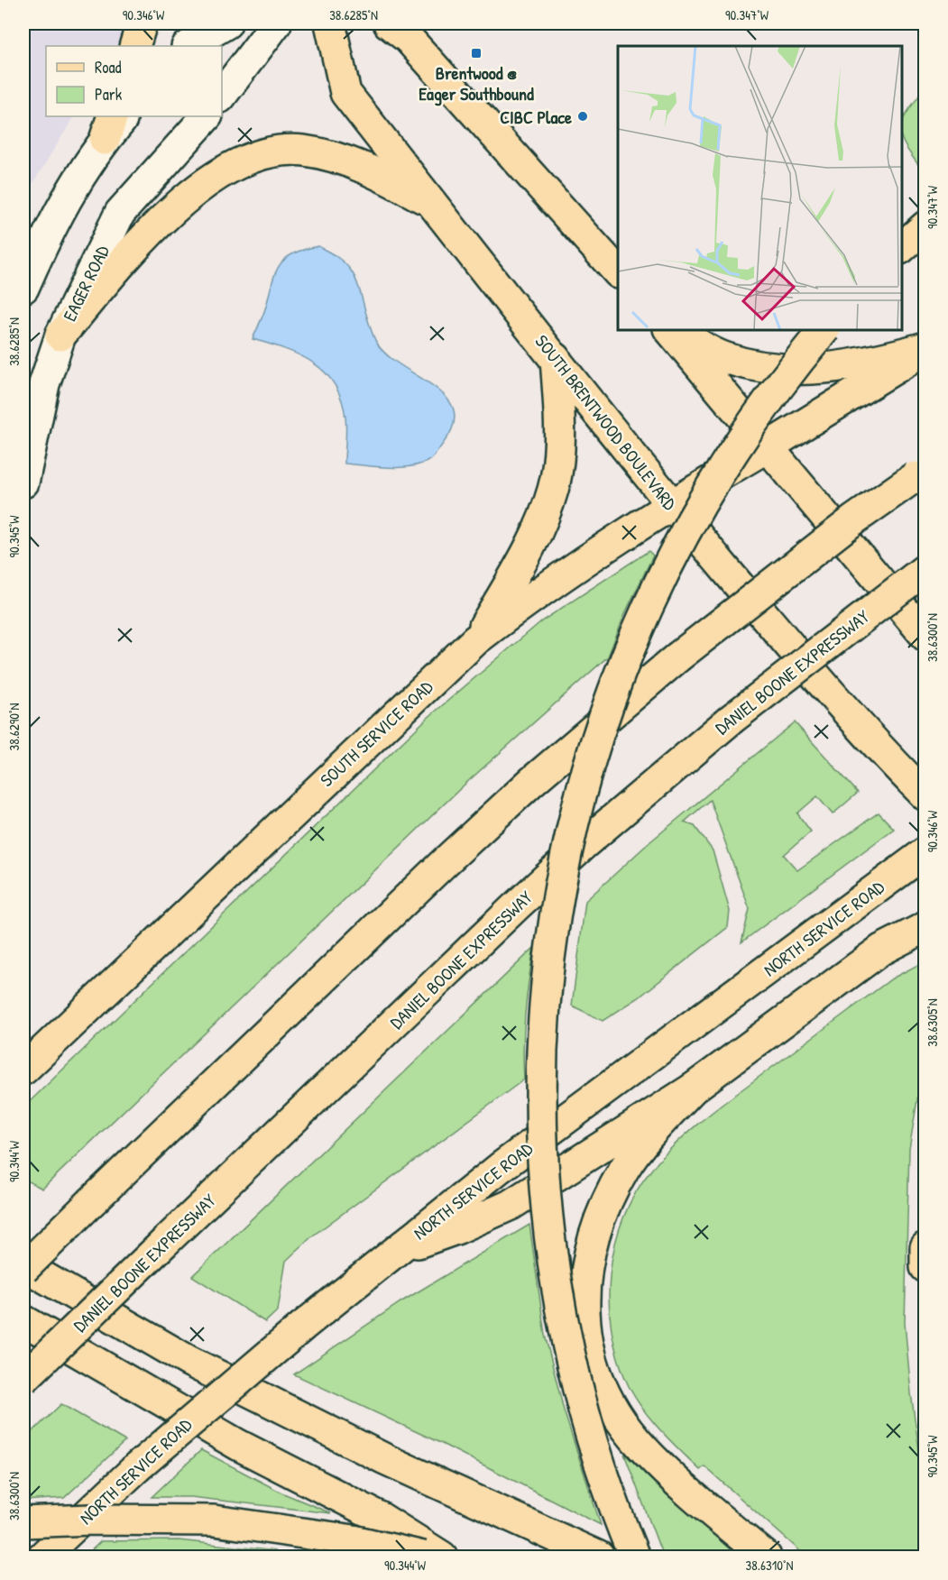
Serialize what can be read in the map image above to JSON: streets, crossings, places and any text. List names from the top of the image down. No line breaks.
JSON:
{"streets":{"main road":["EAGER ROAD","SOUTH BRENTWOOD BOULEVARD","DANIEL BOONE EXPRESSWAY","SOUTH SERVICE ROAD","NORTH SERVICE ROAD"]},"crossings":[["SOUTH BRENTWOOD BOULEVARD","SOUTH SERVICE ROAD"]],"places":{"transit":["Brentwood @ Eager Southbound"],"other":["CIBC Place"]},"legend":["Road","Park"],"coordinates":["90.346°W","38.6285°N","90.347°W","90.345°W","38.6300°N","38.6290°N","38.6305°N","90.344°W","38.6310°N"]}
